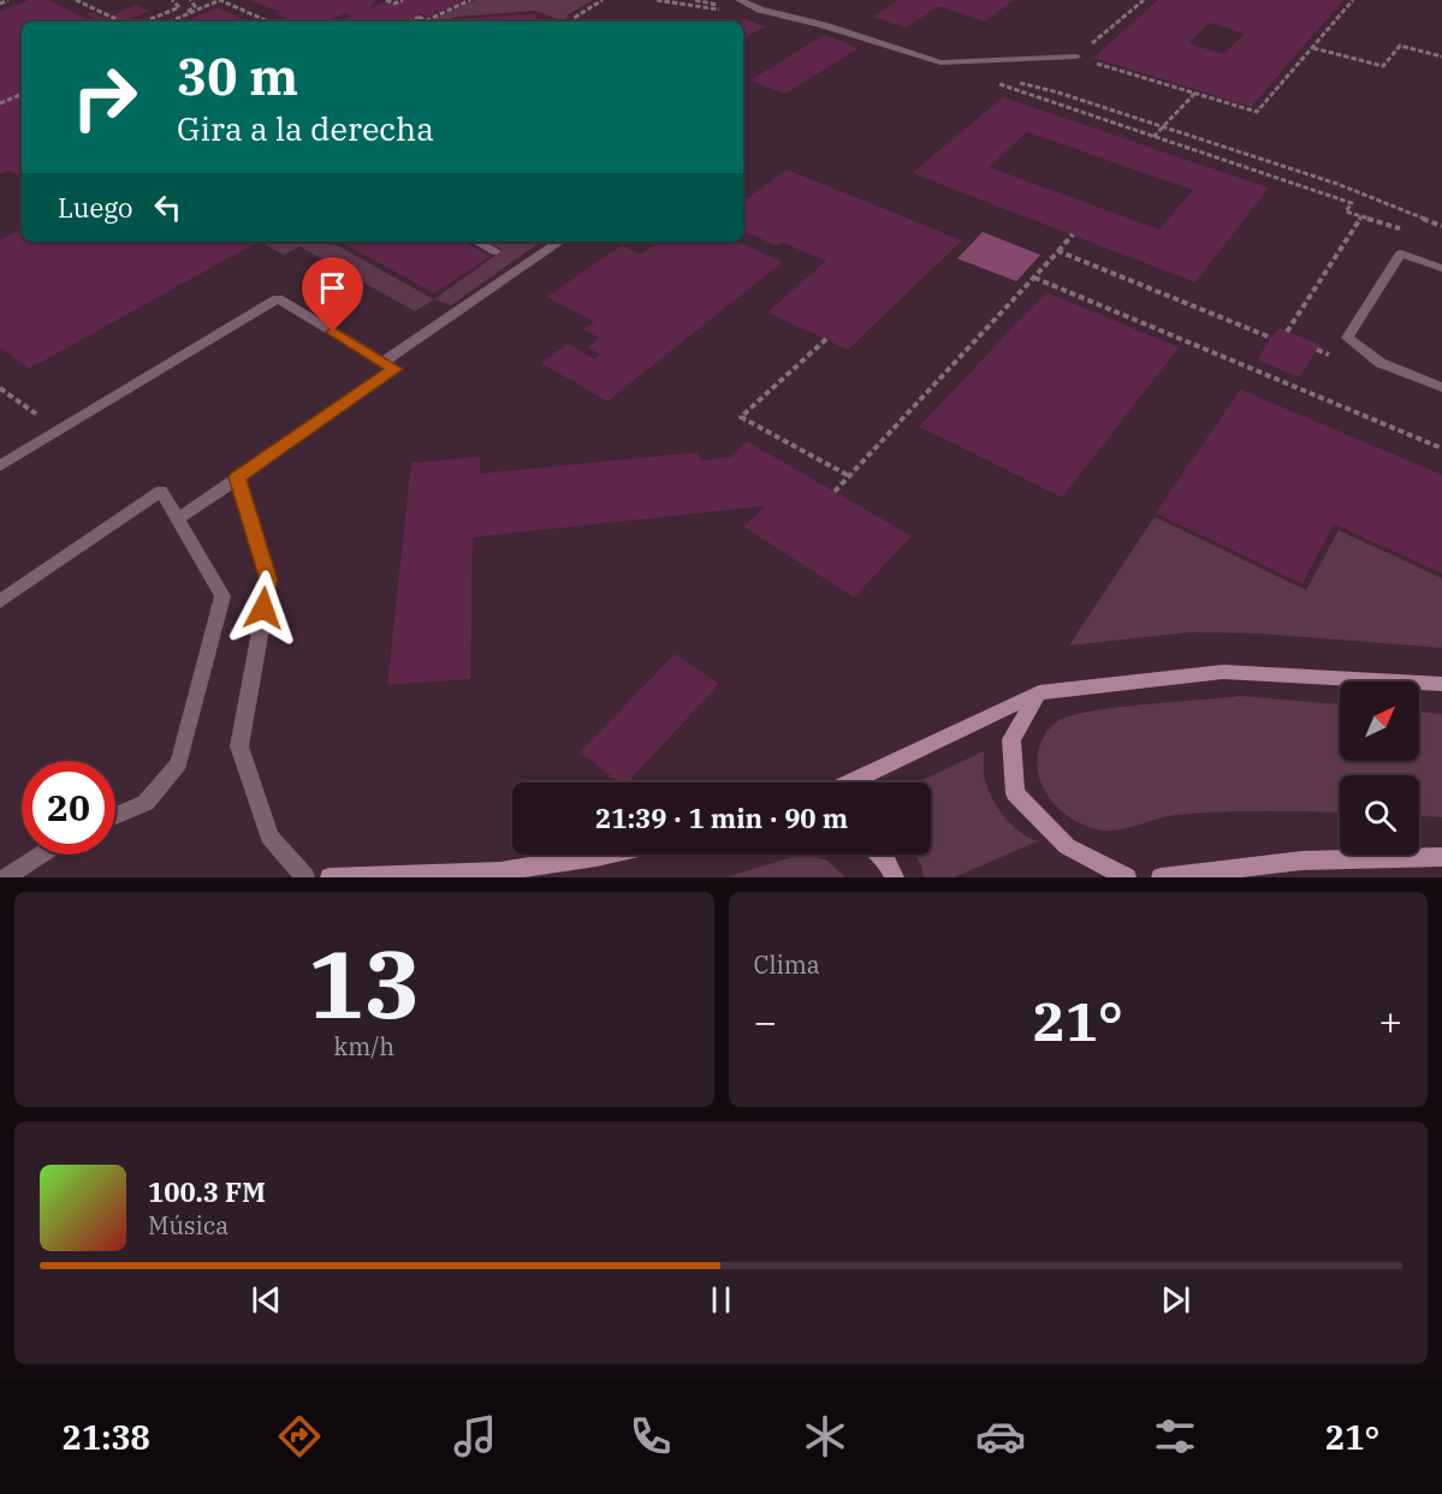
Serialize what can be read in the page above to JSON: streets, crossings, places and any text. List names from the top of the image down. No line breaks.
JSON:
{"north":"top right","page":{"turn":["30 m","Gira a la derecha"],"then":"Luego","limit":"20","trip":"21:39 · 1 min · 90 m","tile":[["13","km/h"],"Clima"],"heat":["−","21°","+"],"song":["100.3 FM","Música"],"tabs":["21:38","21°"]}}
